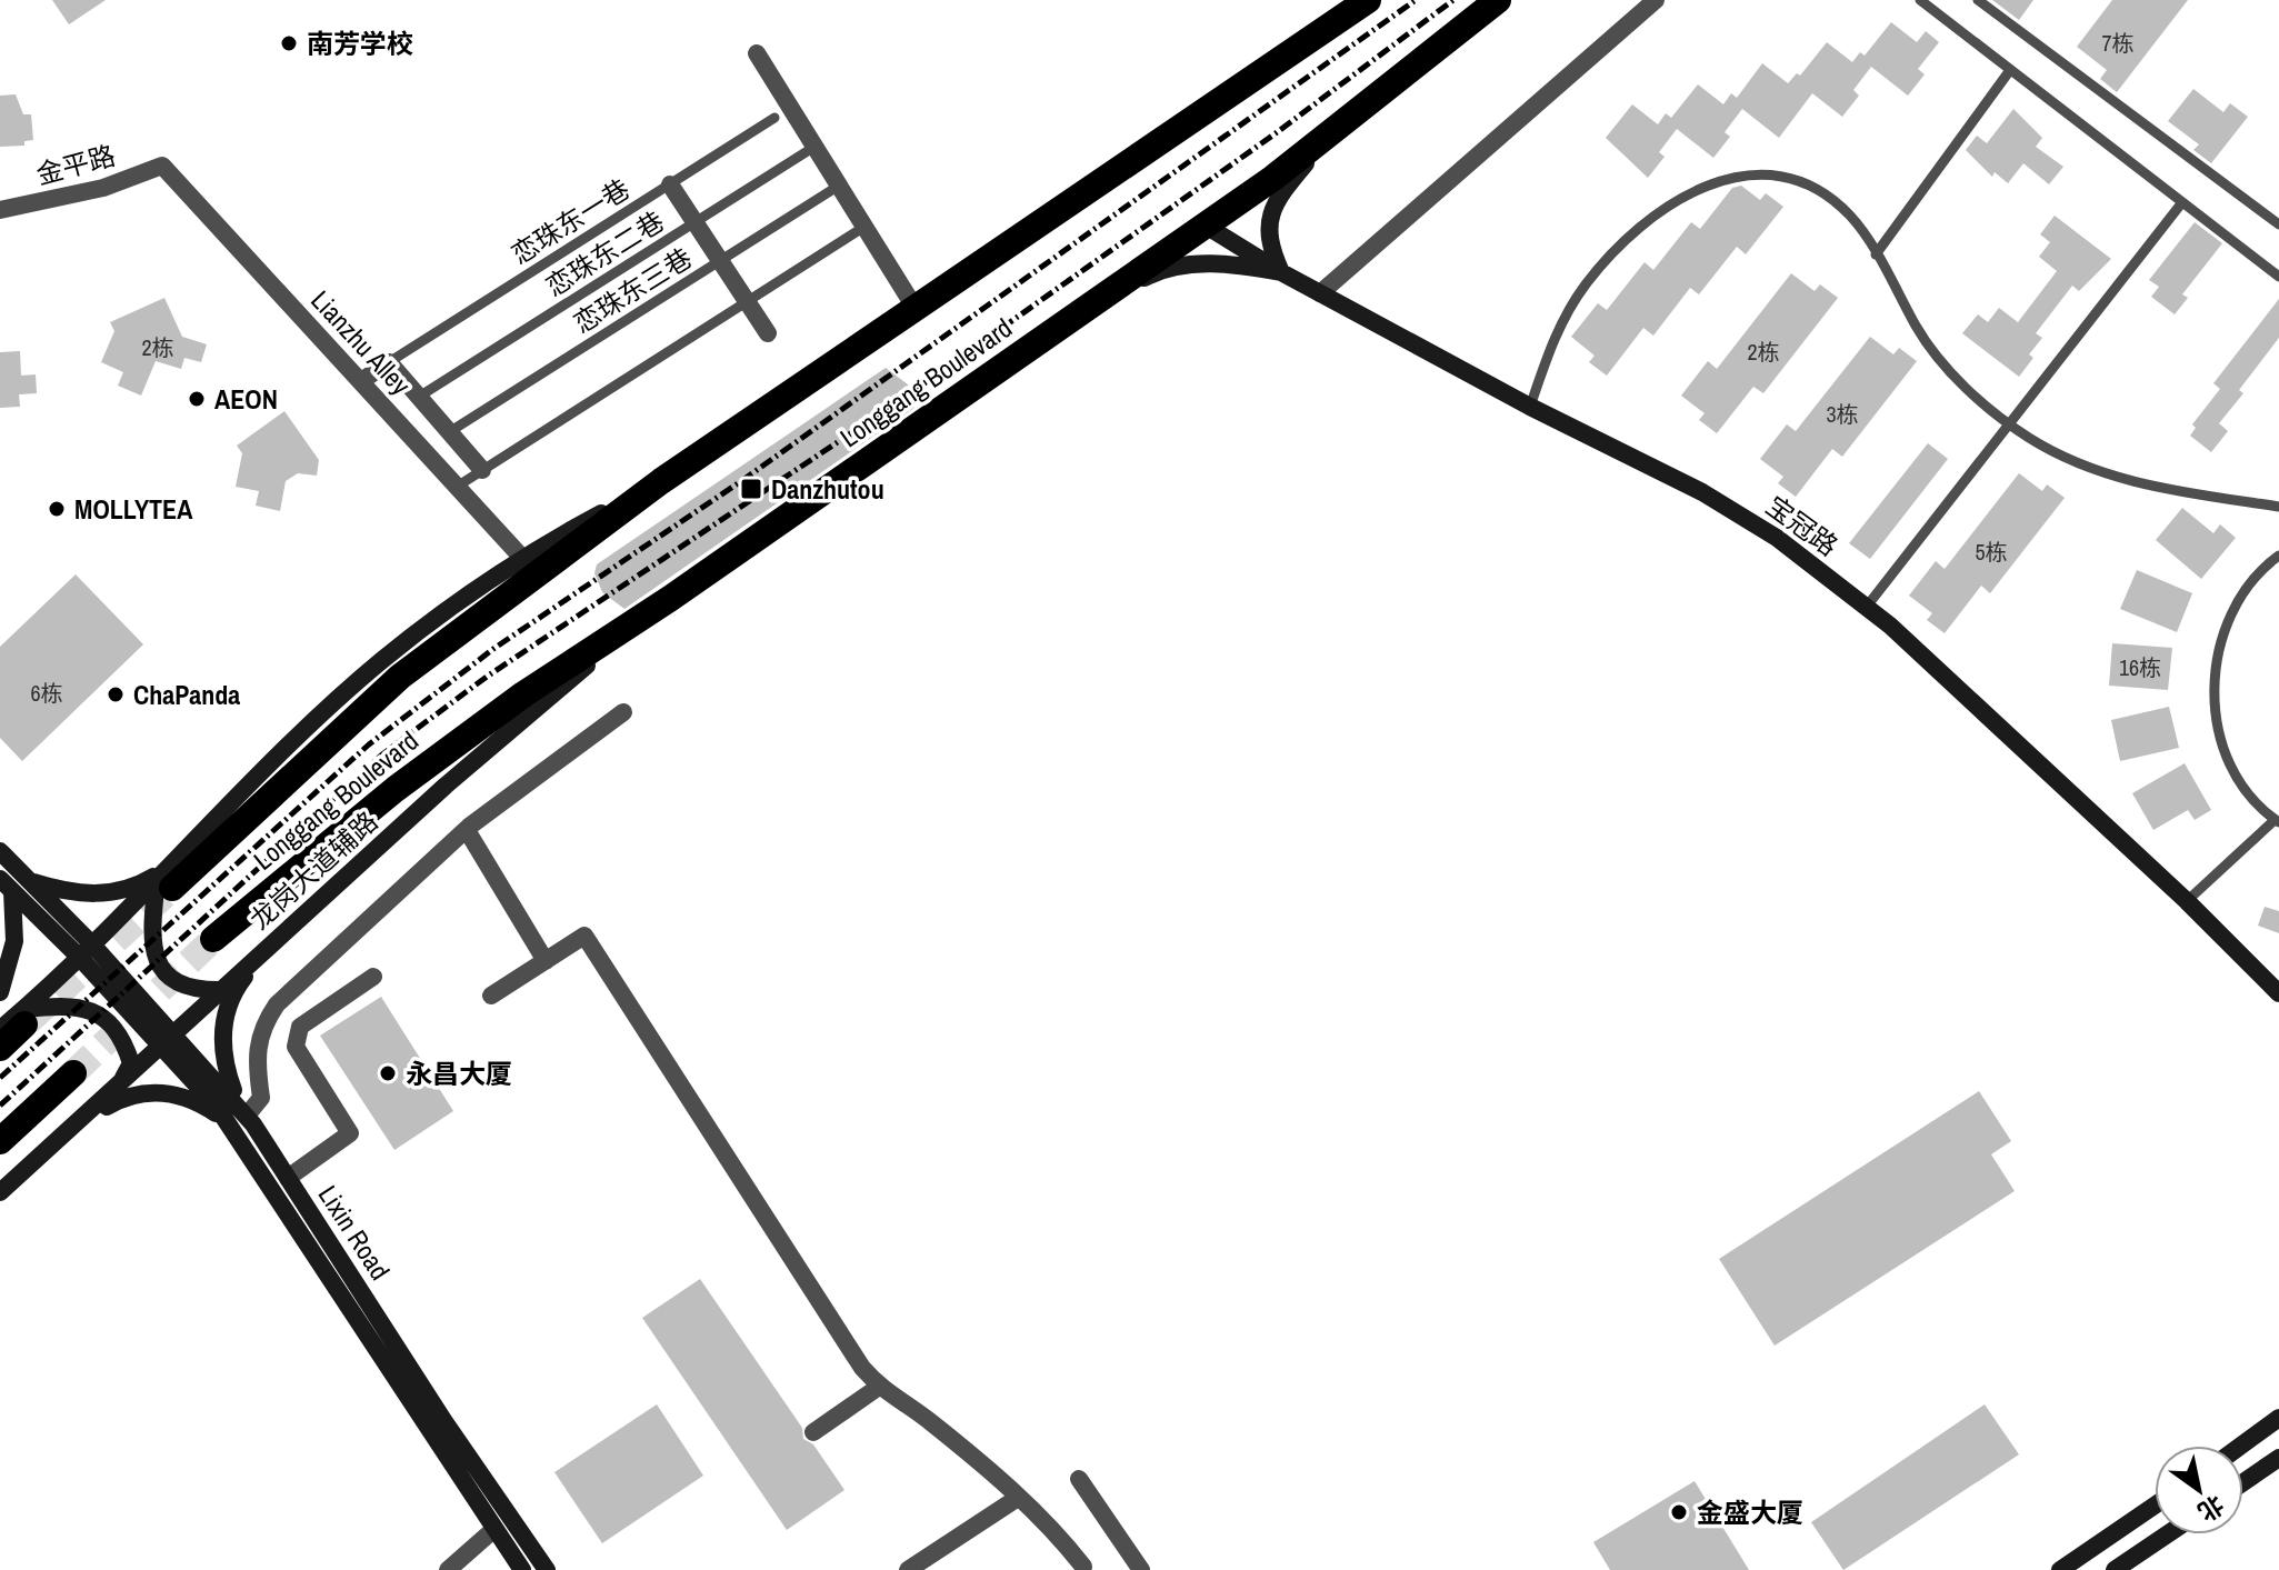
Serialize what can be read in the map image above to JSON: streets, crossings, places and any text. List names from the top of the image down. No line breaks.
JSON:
{"streets":{"highway":["Longgang Boulevard"],"street":["金平路","Lianzhu Alley","宝冠路","龙岗大道辅路","Lixin Road"],"lane":["恋珠东一巷","恋珠东二巷","恋珠东三巷"]},"crossings":[["金平路","Lianzhu Alley"],["Longgang Boulevard","宝冠路"],["Longgang Boulevard","龙岗大道辅路"],["龙岗大道辅路","Lixin Road"]],"places":{"other":["南芳学校","AEON","MOLLYTEA","ChaPanda","永昌大厦","金盛大厦"],"transit":["Danzhutou"]},"house_numbers":["7栋","2栋","2栋","3栋","5栋","16栋","6栋"],"north":"bottom right"}
